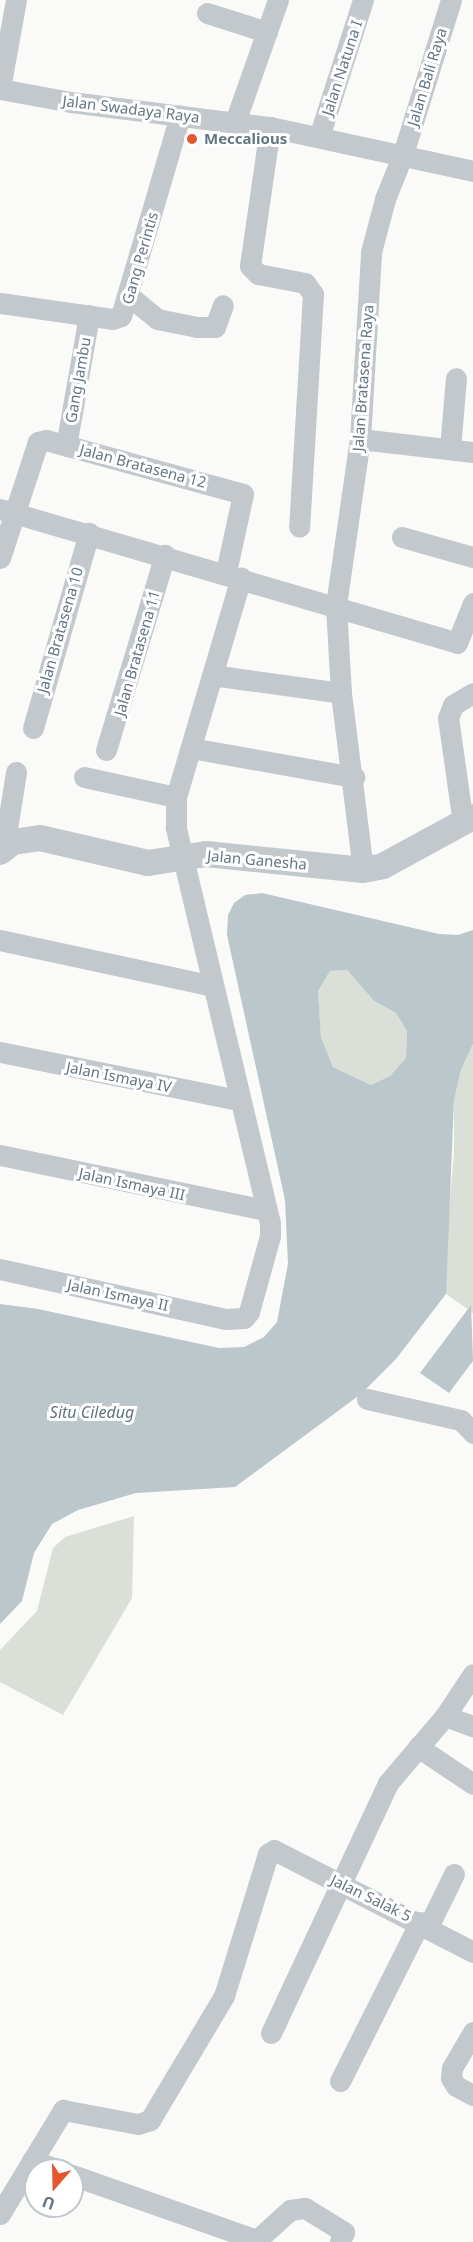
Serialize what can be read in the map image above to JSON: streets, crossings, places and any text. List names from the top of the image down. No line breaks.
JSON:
{"streets":{"street":["Jalan Natuna I","Jalan Bali Raya","Jalan Swadaya Raya","Gang Perintis","Jalan Bratasena Raya","Gang Jambu","Jalan Bratasena 12","Jalan Bratasena 10","Jalan Bratasena 11","Jalan Ganesha","Jalan Ismaya IV","Jalan Ismaya III","Jalan Ismaya II","Jalan Salak 5"]},"crossings":[["Jalan Natuna I","Jalan Swadaya Raya"],["Jalan Bali Raya","Jalan Swadaya Raya"],["Jalan Bali Raya","Jalan Bratasena Raya"],["Jalan Swadaya Raya","Gang Perintis"],["Jalan Swadaya Raya","Jalan Bratasena Raya"],["Gang Perintis","Gang Jambu"],["Jalan Bratasena Raya","Jalan Ganesha"],["Gang Jambu","Jalan Bratasena 12"],["Jalan Ismaya III","Jalan Ismaya II"]],"water":["Situ Ciledug"],"places":["Meccalious"],"north":"bottom"}
